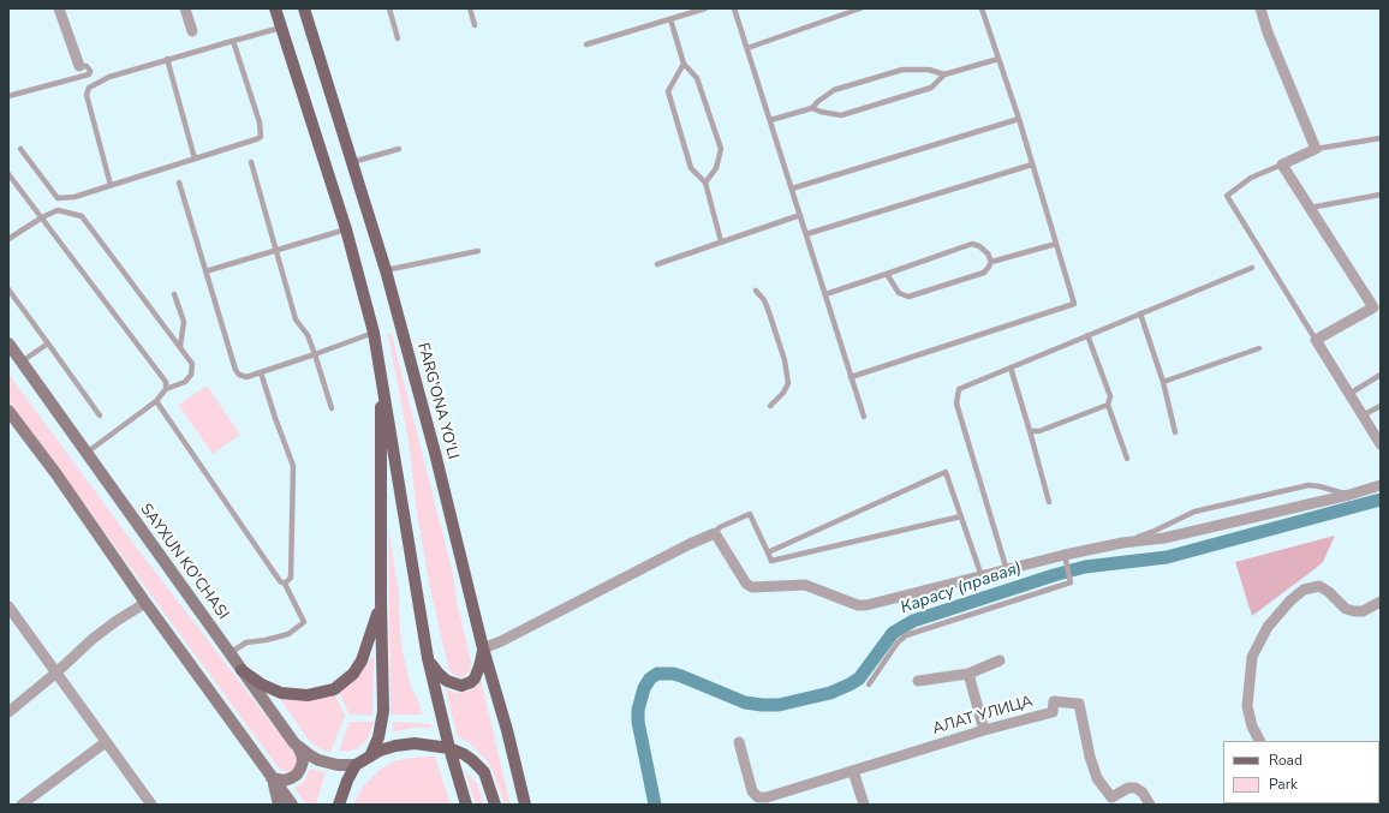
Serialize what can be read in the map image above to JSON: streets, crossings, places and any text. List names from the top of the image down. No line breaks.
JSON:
{"streets":{"main road":["FARG'ONA YO'LI","SAYXUN KO'CHASI"],"street":["АЛАТ УЛИЦА"]},"water":["Карасу (правая)"],"legend":["Road","Park"]}
